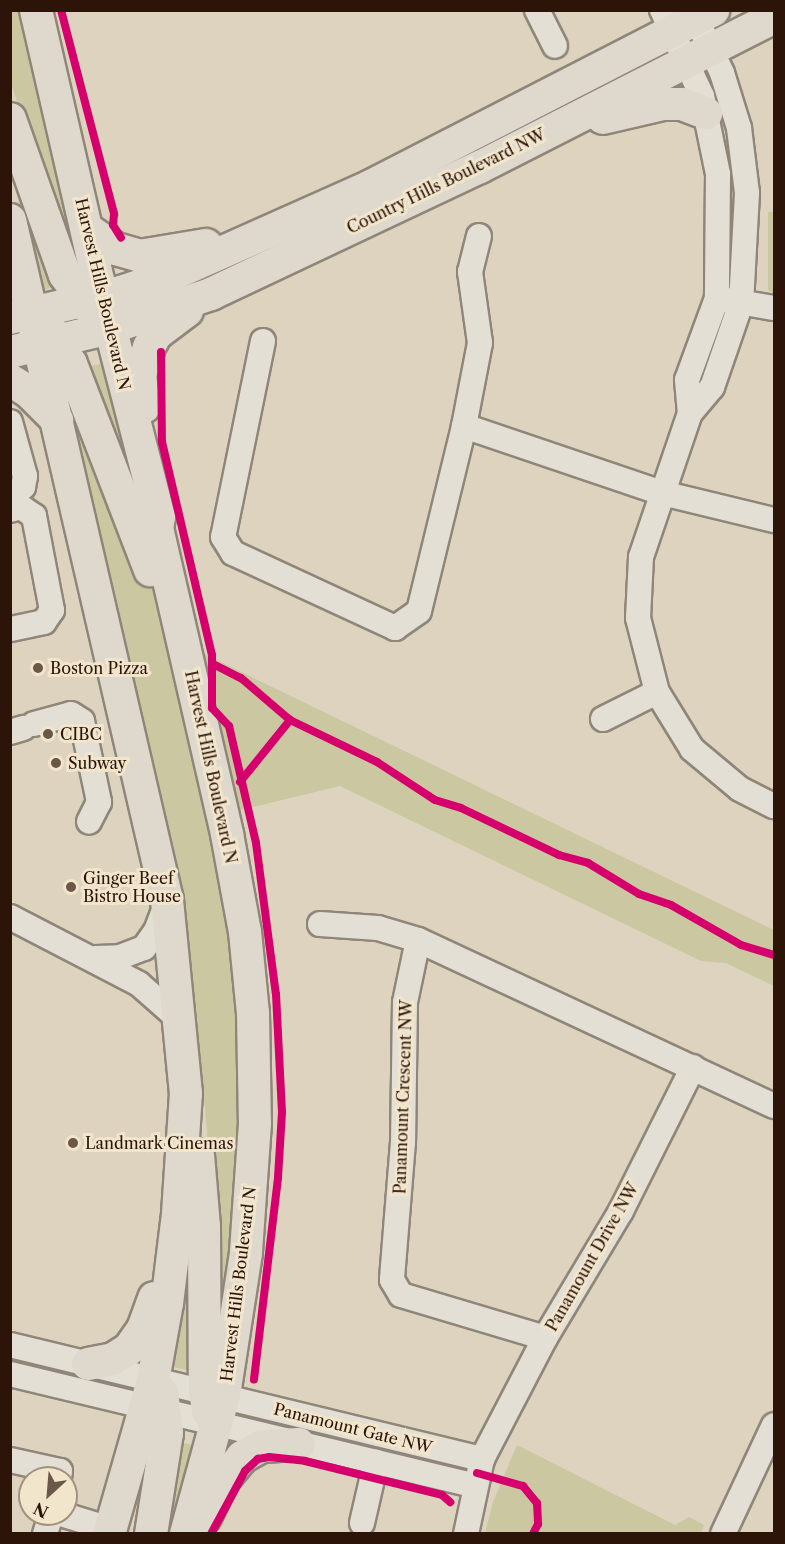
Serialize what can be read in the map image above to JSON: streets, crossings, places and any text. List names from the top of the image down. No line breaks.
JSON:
{"streets":{"main road":["Country Hills Boulevard NW","Harvest Hills Boulevard N"],"street":["Panamount Crescent NW","Panamount Drive NW","Panamount Gate NW"]},"crossings":[["Country Hills Boulevard NW","Harvest Hills Boulevard N"],["Harvest Hills Boulevard N","Panamount Gate NW"],["Panamount Crescent NW","Panamount Drive NW"],["Panamount Drive NW","Panamount Gate NW"]],"places":["Boston Pizza","CIBC","Subway","Ginger Beef Bistro House","Landmark Cinemas"],"north":"bottom left"}
